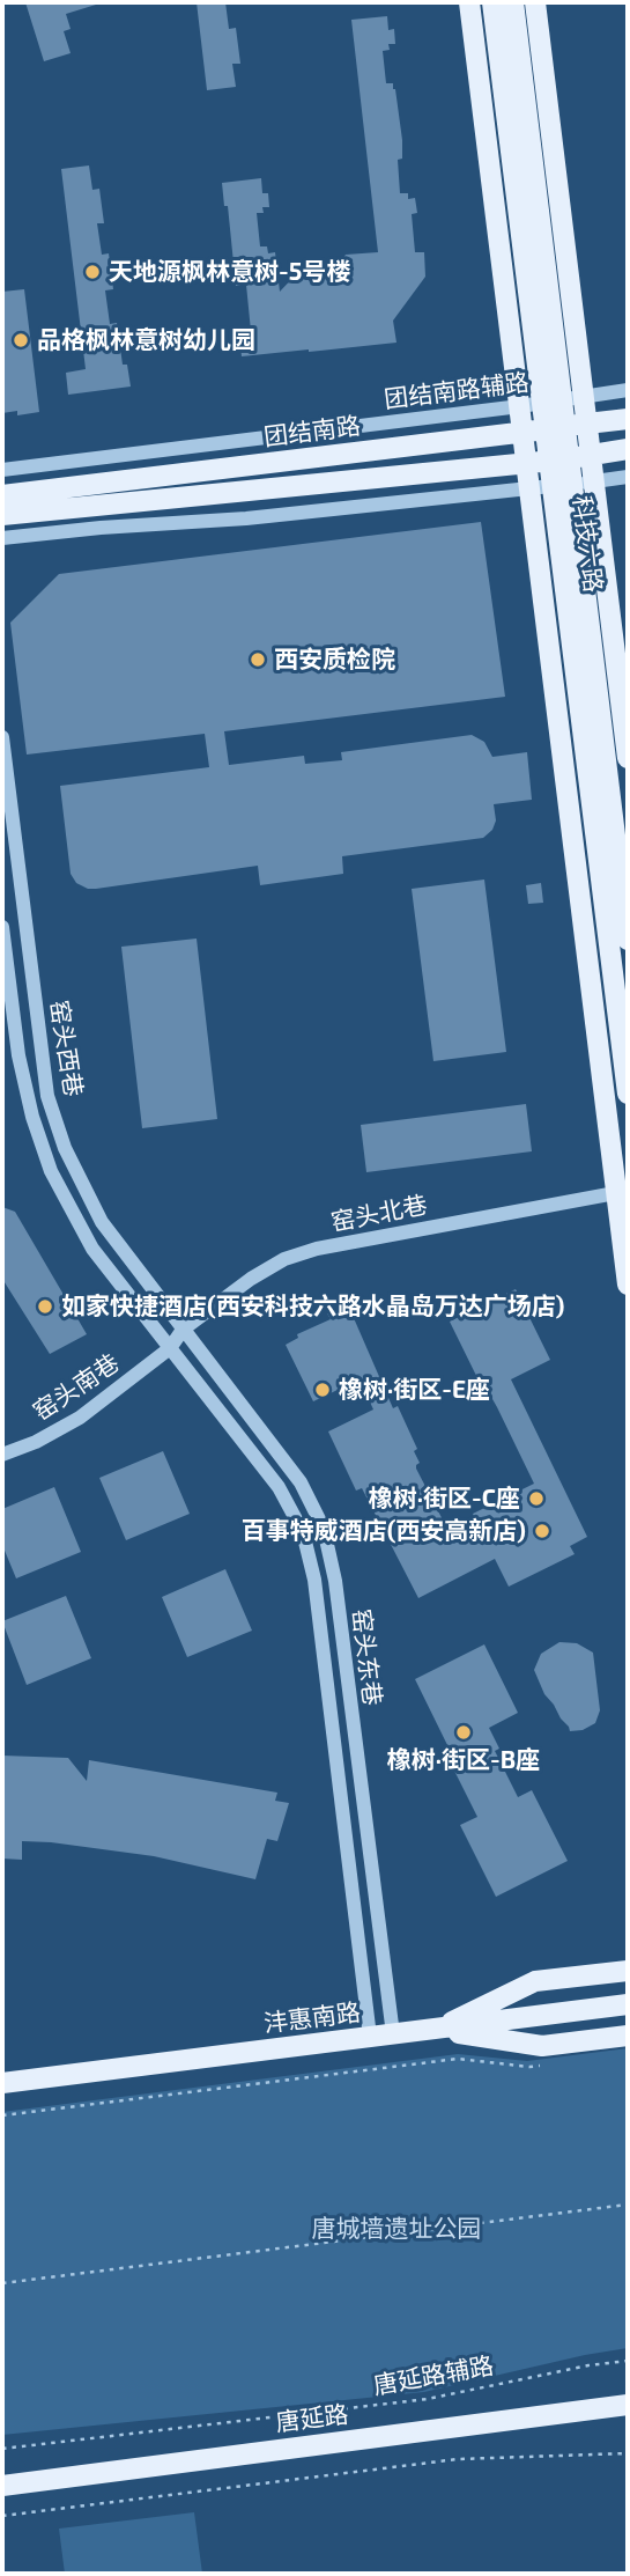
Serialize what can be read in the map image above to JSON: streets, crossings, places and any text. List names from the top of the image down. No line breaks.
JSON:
{"streets":{"main road":["团结南路","科技六路","沣惠南路","唐延路"],"street":["团结南路辅路","窑头西巷","窑头北巷","窑头南巷","窑头东巷"],"path":["唐延路辅路"]},"crossings":[["团结南路辅路","科技六路"],["团结南路","科技六路"],["窑头西巷","窑头北巷"],["窑头西巷","窑头南巷"],["窑头西巷","窑头东巷"],["窑头北巷","窑头南巷"],["窑头北巷","窑头东巷"],["窑头南巷","窑头东巷"],["窑头东巷","沣惠南路"]],"parks":["唐城墙遗址公园"],"places":["天地源枫林意树-5号楼","品格枫林意树幼儿园","西安质检院","如家快捷酒店(西安科技六路水晶岛万达广场店)","橡树·街区-E座","橡树·街区-C座","百事特威酒店(西安高新店)","橡树·街区-B座"]}
